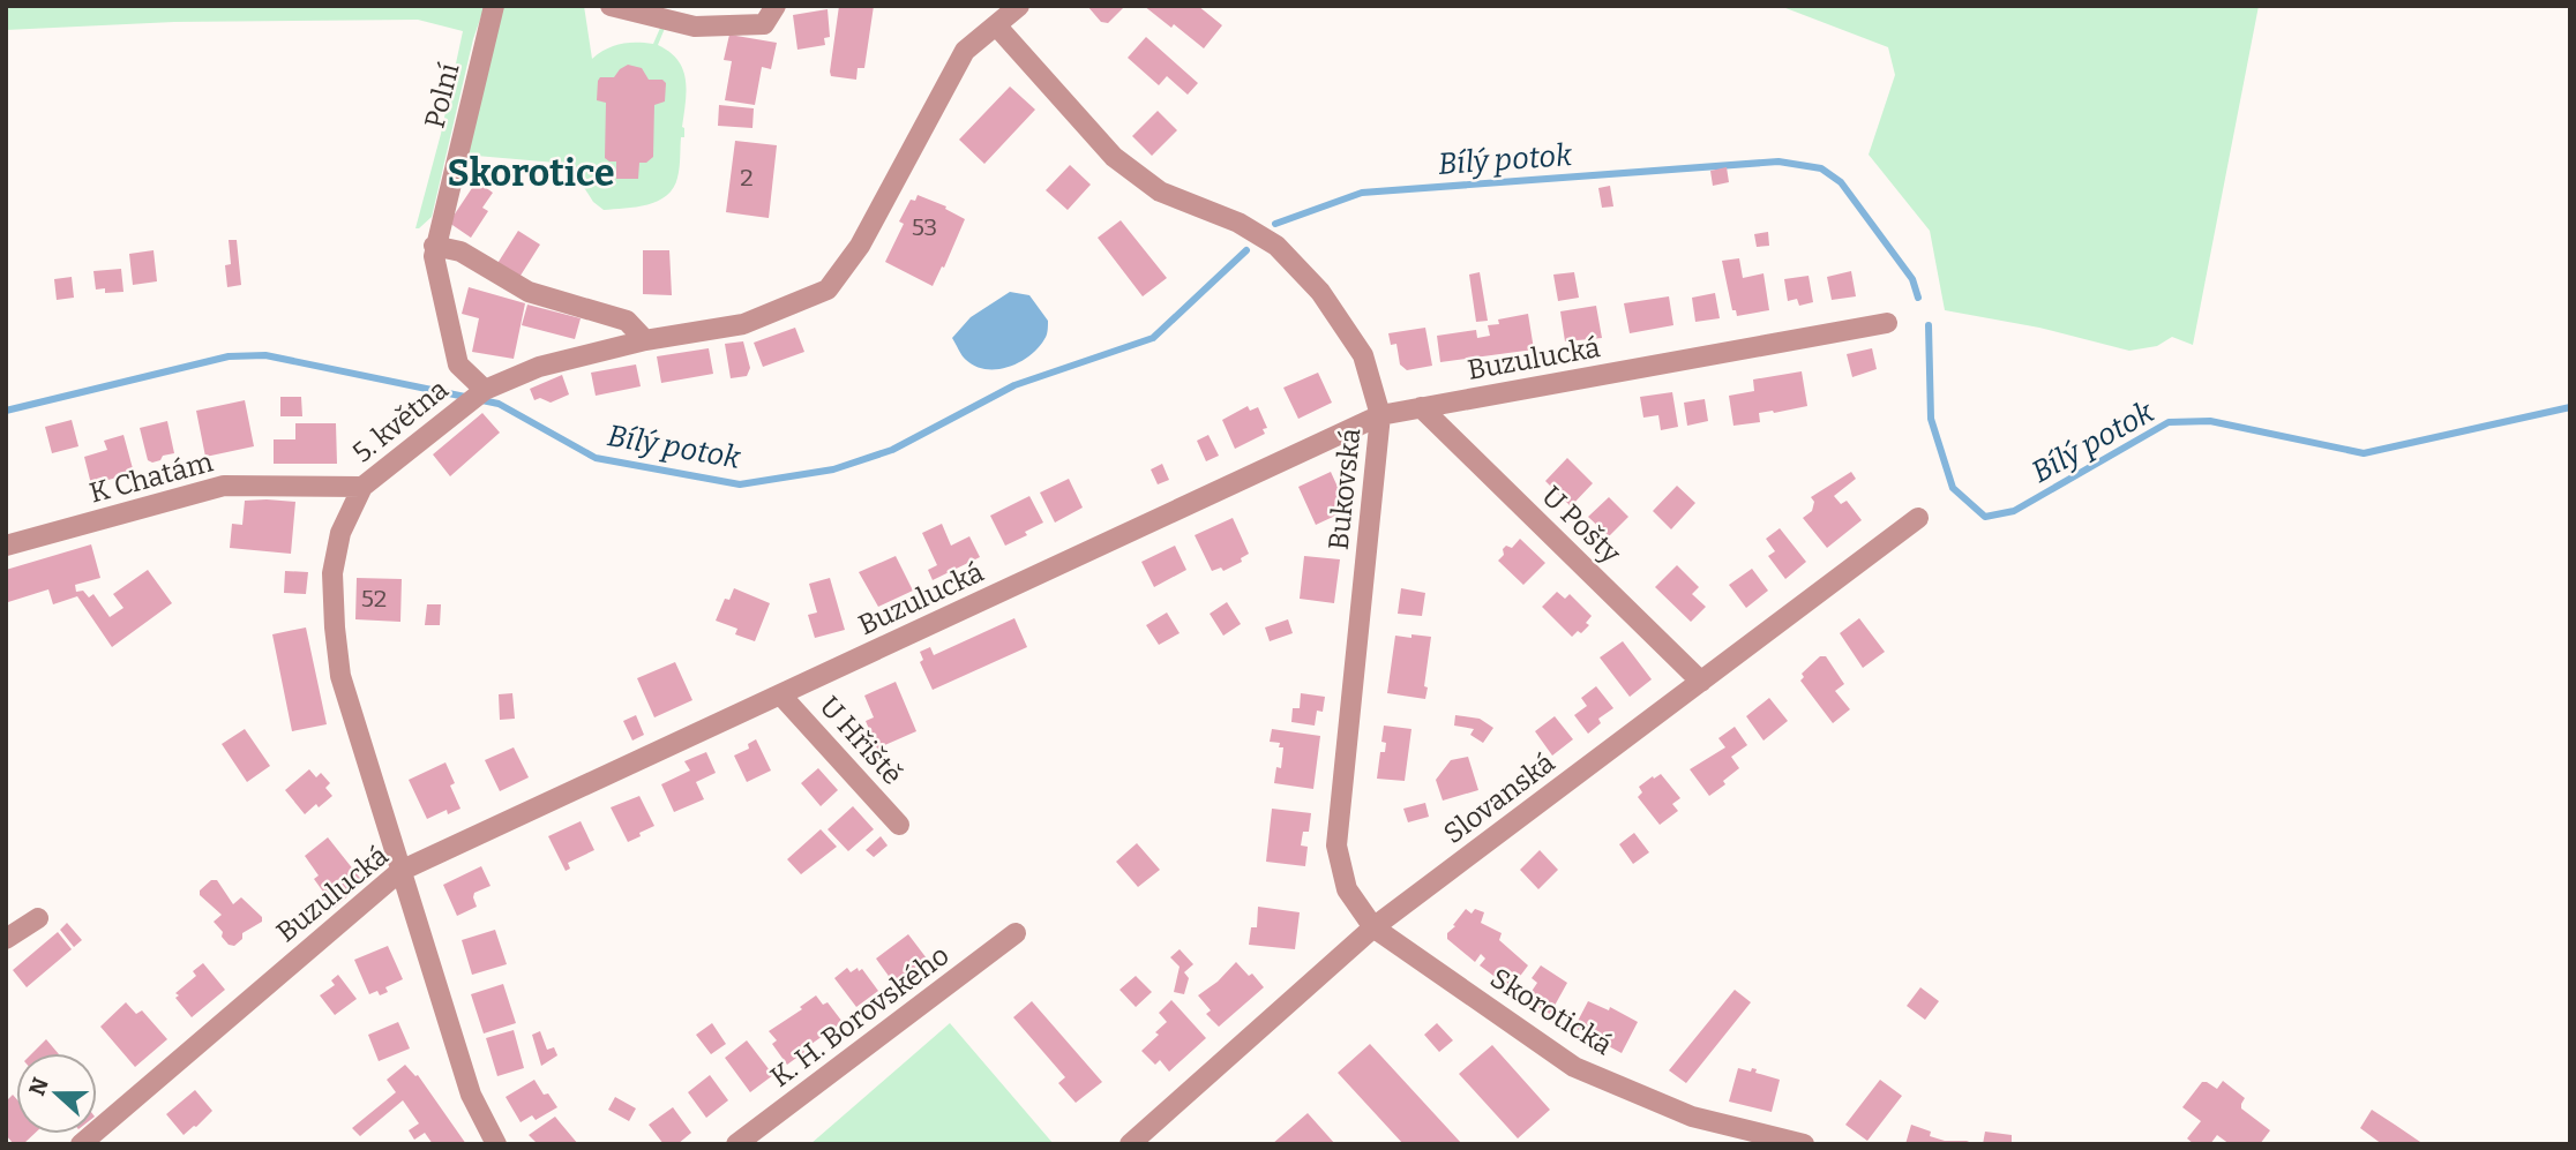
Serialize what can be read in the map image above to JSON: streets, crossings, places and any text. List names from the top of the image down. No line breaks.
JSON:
{"streets":{"street":["Polní","Buzulucká","5. května","K Chatám","Bukovská","U Pošty","U Hřiště","Slovanská","Skorotická","K. H. Borovského"]},"crossings":[["Polní","5. května"],["Buzulucká","5. května"],["Buzulucká","Bukovská"],["Buzulucká","U Pošty"],["Buzulucká","U Hřiště"],["5. května","K Chatám"],["5. května","Bukovská"],["Bukovská","Slovanská"],["Bukovská","Skorotická"],["U Pošty","Slovanská"],["Slovanská","Skorotická"]],"districts":["Skorotice"],"water":["Bílý potok"],"house_numbers":["2","53","52"],"north":"left"}
